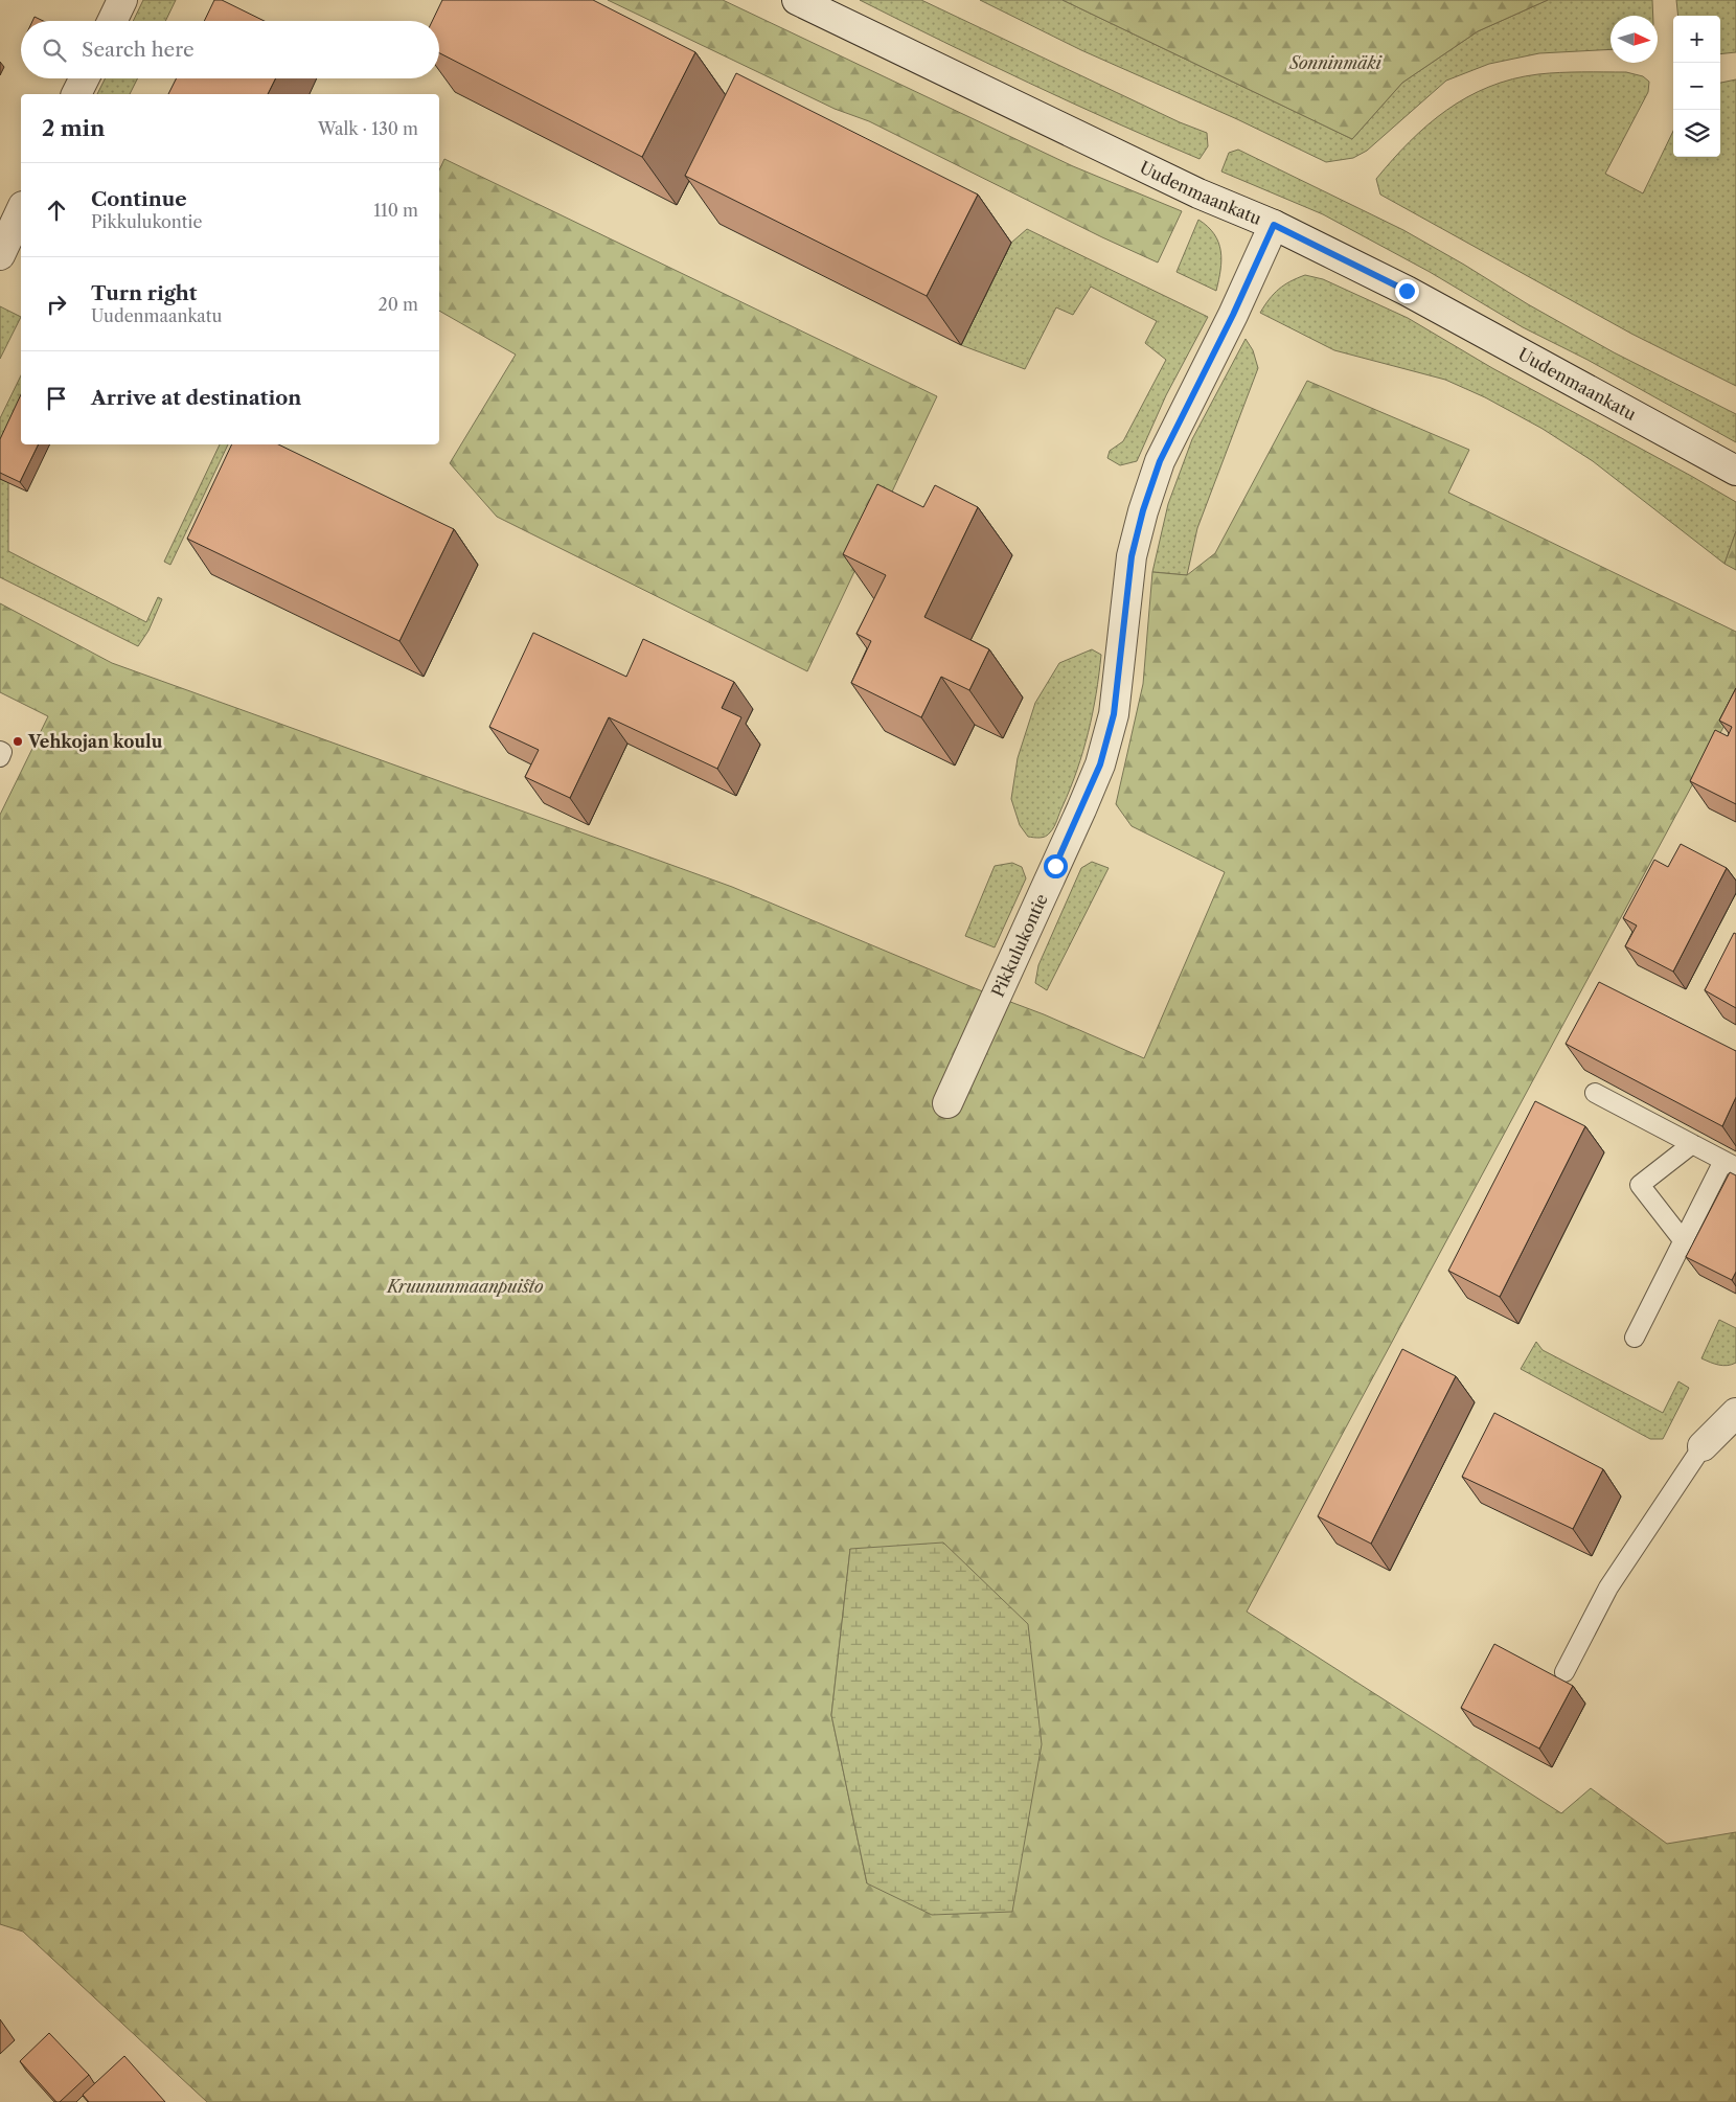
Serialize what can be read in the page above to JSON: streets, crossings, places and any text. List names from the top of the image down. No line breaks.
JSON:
{"streets":{"street":["Uudenmaankatu","Pikkulukontie"]},"crossings":[["Uudenmaankatu","Pikkulukontie"]],"parks":["Sonninmäki","Kruununmaanpuisto"],"places":["Vehkojan koulu"],"north":"right","page":{"map_buttons":["+","−"],"search":"Search here","heading":["2 min","Walk · 130 m"],"list":[["Continue","Pikkulukontie","110 m"],["Turn right","Uudenmaankatu","20 m"],"Arrive at destination"]}}
